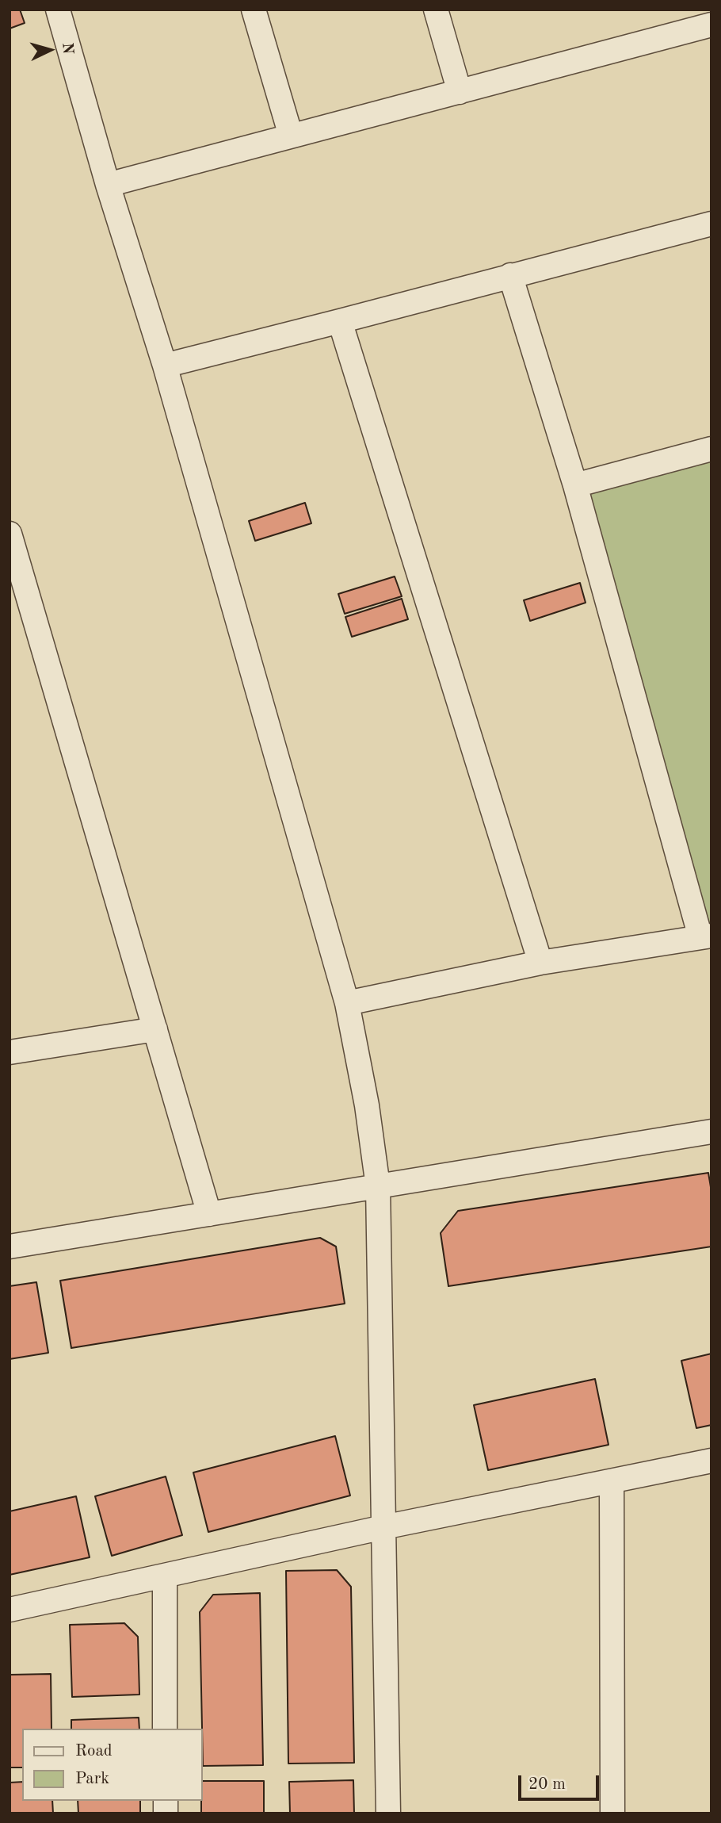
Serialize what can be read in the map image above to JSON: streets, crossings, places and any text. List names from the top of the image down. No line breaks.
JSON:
{"legend":["Road","Park"],"scale_bar":"20 m","north":"right"}
